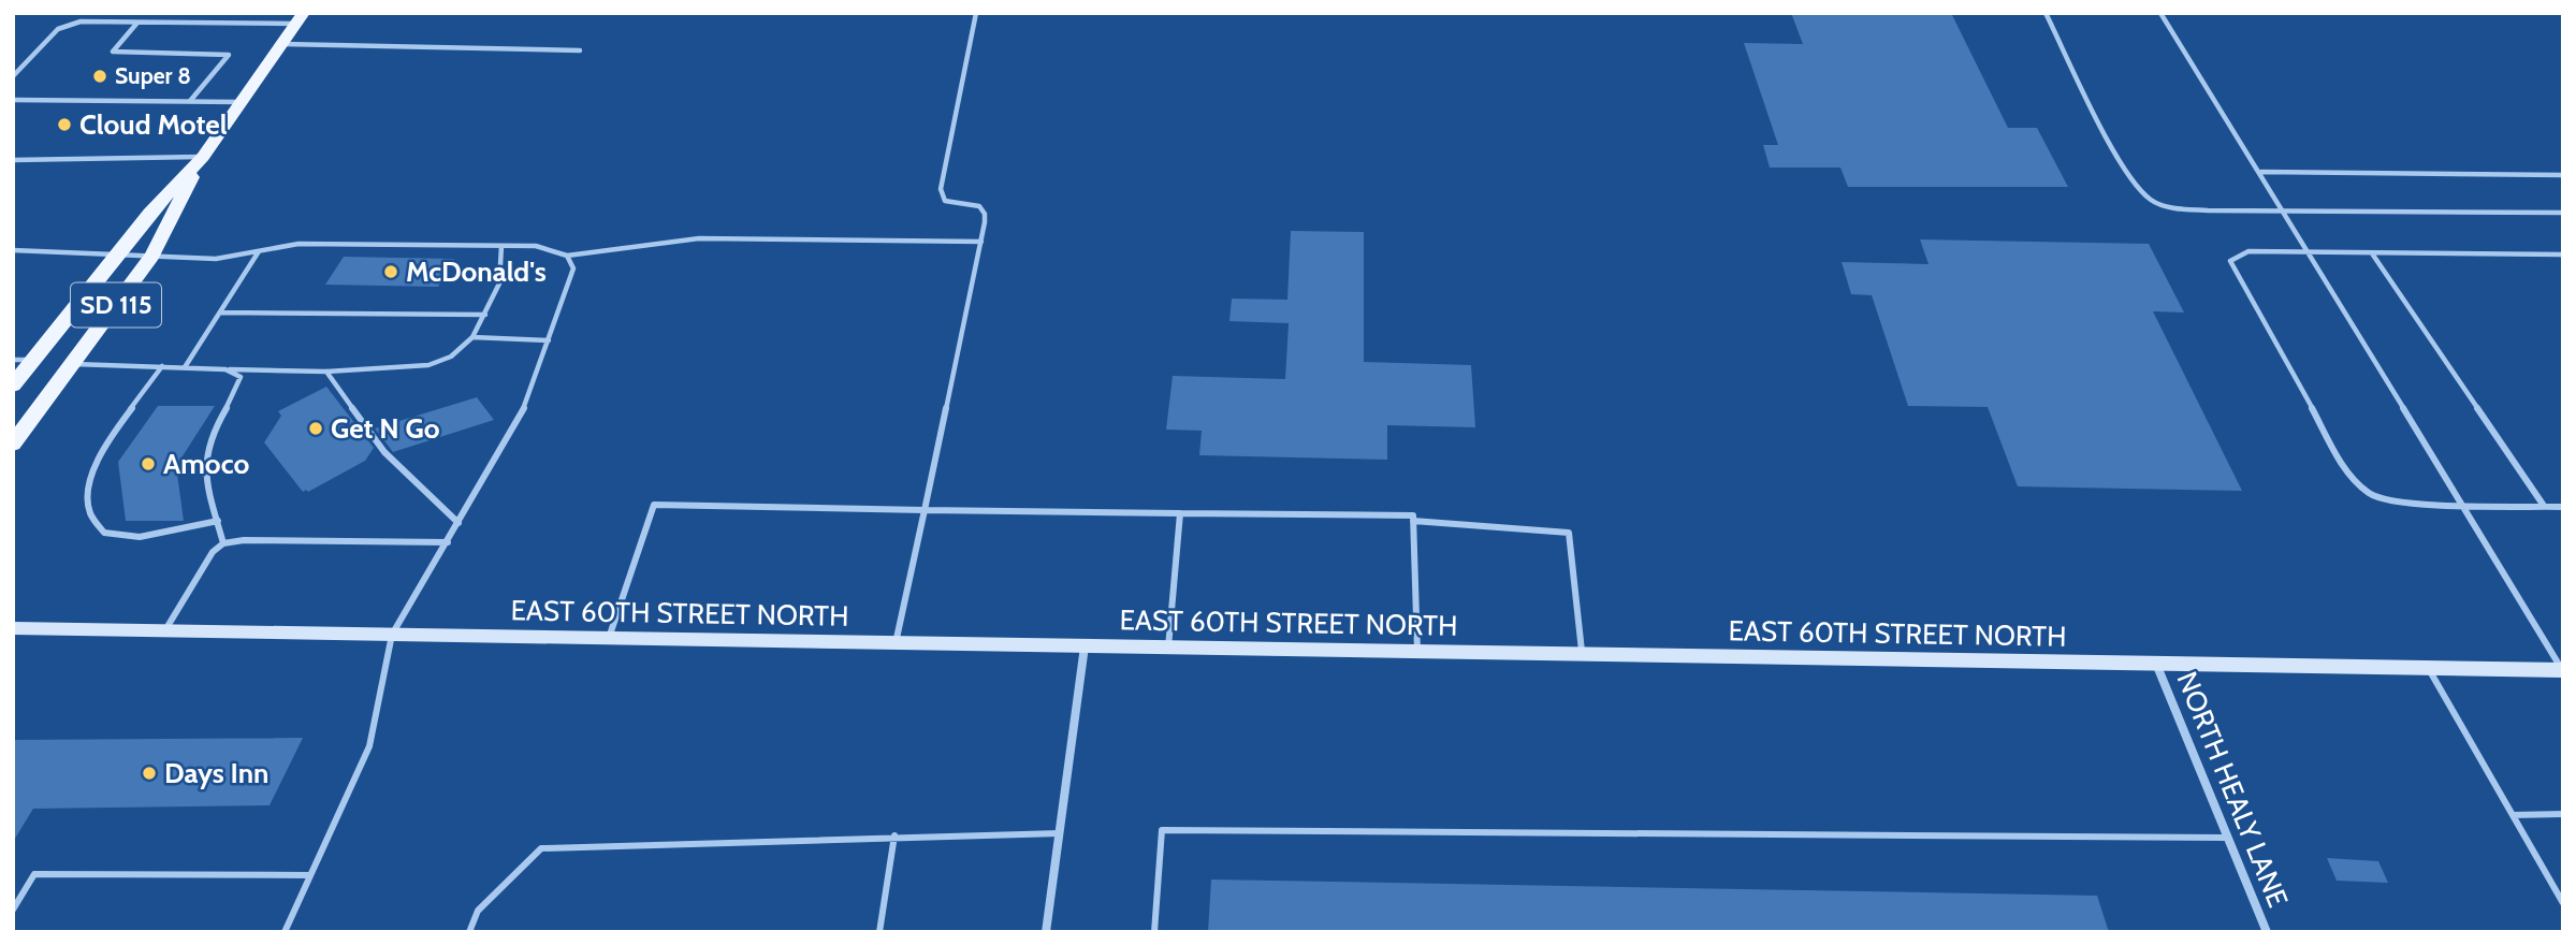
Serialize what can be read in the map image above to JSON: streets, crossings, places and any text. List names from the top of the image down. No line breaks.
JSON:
{"streets":{"main road":["SD 115","EAST 60TH STREET NORTH"],"street":["NORTH HEALY LANE"]},"crossings":[["EAST 60TH STREET NORTH","NORTH HEALY LANE"]],"places":["Super 8","Cloud Motel","McDonald's","Get N Go","Amoco","Days Inn"]}
